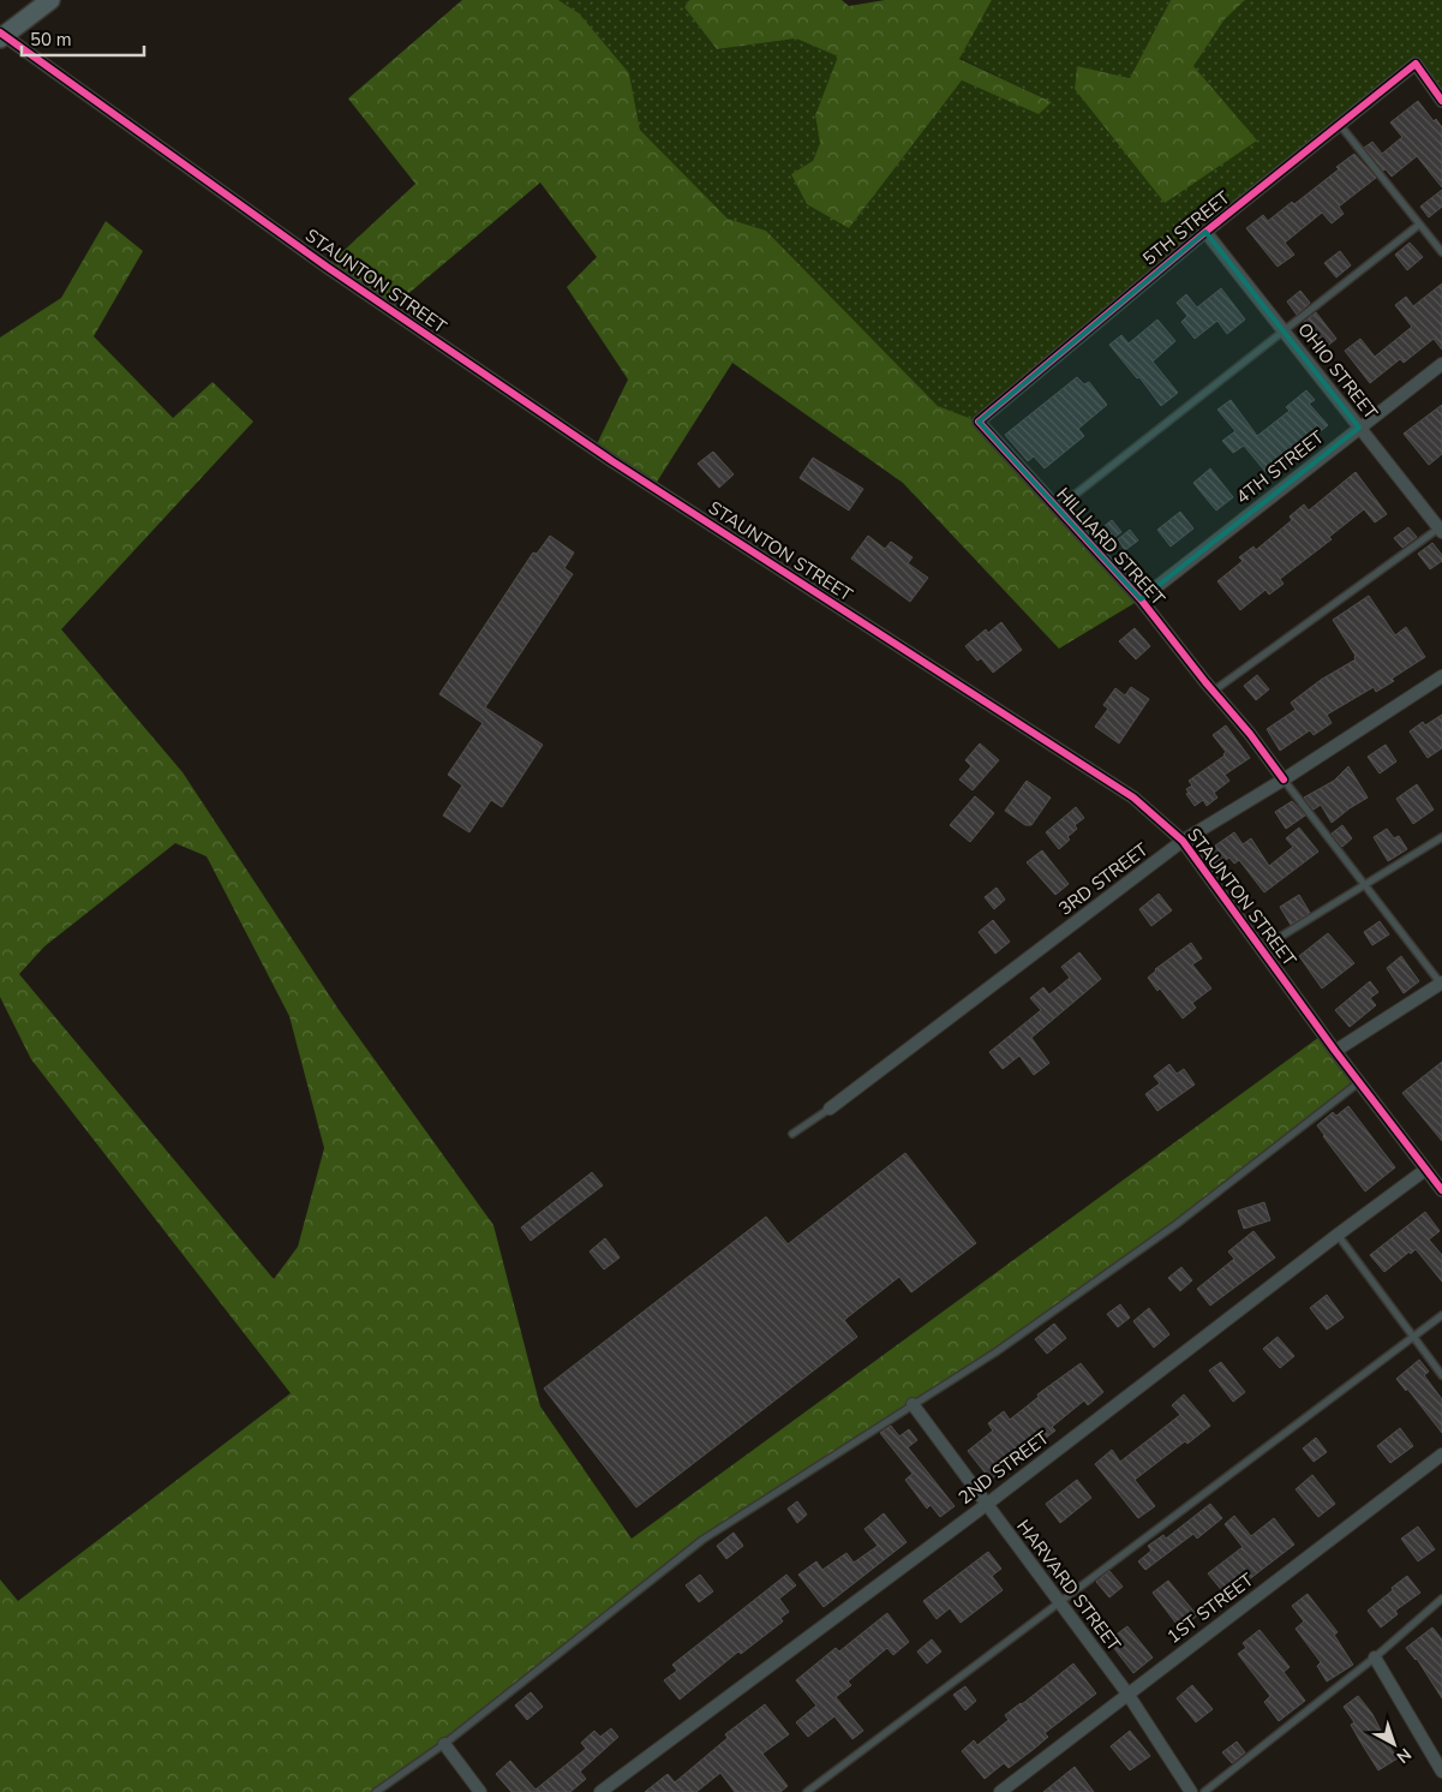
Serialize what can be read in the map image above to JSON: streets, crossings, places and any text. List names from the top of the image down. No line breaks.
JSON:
{"streets":{"street":["5TH STREET","STAUNTON STREET","OHIO STREET","4TH STREET","HILLIARD STREET","3RD STREET","2ND STREET","HARVARD STREET","1ST STREET"]},"crossings":[["5TH STREET","OHIO STREET"],["5TH STREET","HILLIARD STREET"],["STAUNTON STREET","3RD STREET"],["STAUNTON STREET","2ND STREET"],["OHIO STREET","4TH STREET"],["4TH STREET","HILLIARD STREET"],["HILLIARD STREET","3RD STREET"],["2ND STREET","HARVARD STREET"],["HARVARD STREET","1ST STREET"]],"scale_bar":"50 m","north":"bottom right"}
